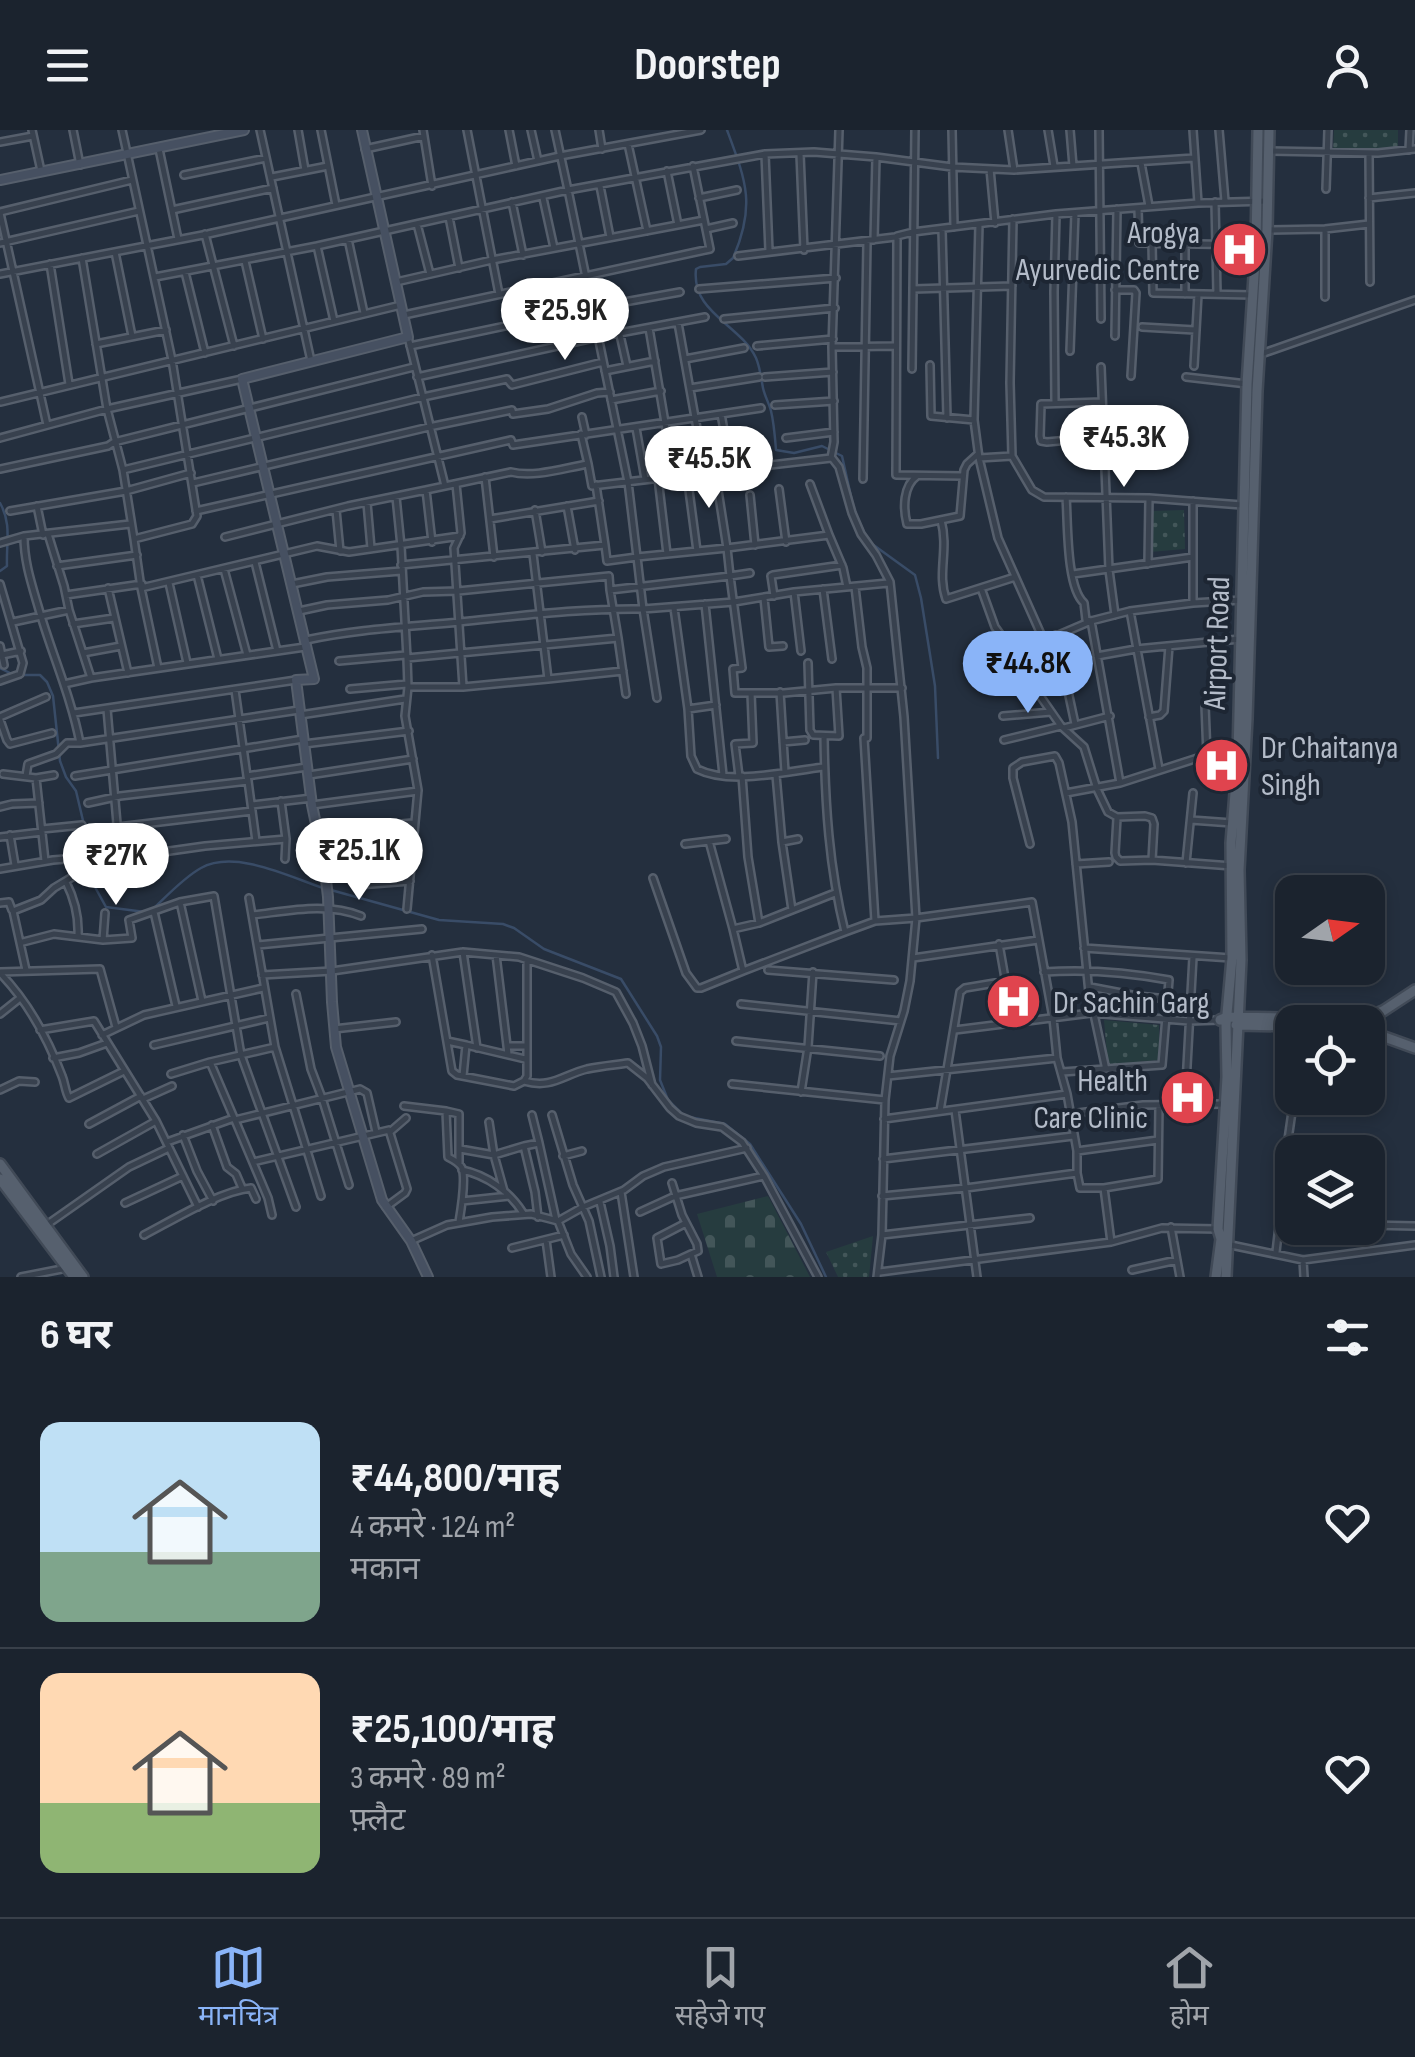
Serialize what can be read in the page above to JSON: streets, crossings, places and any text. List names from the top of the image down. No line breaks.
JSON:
{"streets":{"main road":["Airport Road"]},"places":{"hospital":["Arogya Ayurvedic Centre","Dr Chaitanya Singh","Dr Sachin Garg","Health Care Clinic"]},"north":"right","page":{"header":"Doorstep","price":["₹25.9K","₹45.3K","₹45.5K","₹44.8K","₹25.1K","₹27K"],"heading":"6 घर","list":[{"name":"₹44,800/माह","note":"4 कमरे · 124 m² · मकान"},{"name":"₹25,100/माह","note":"3 कमरे · 89 m² · फ़्लैट"}],"tabs":["मानचित्र","सहेजे गए","होम"]}}
